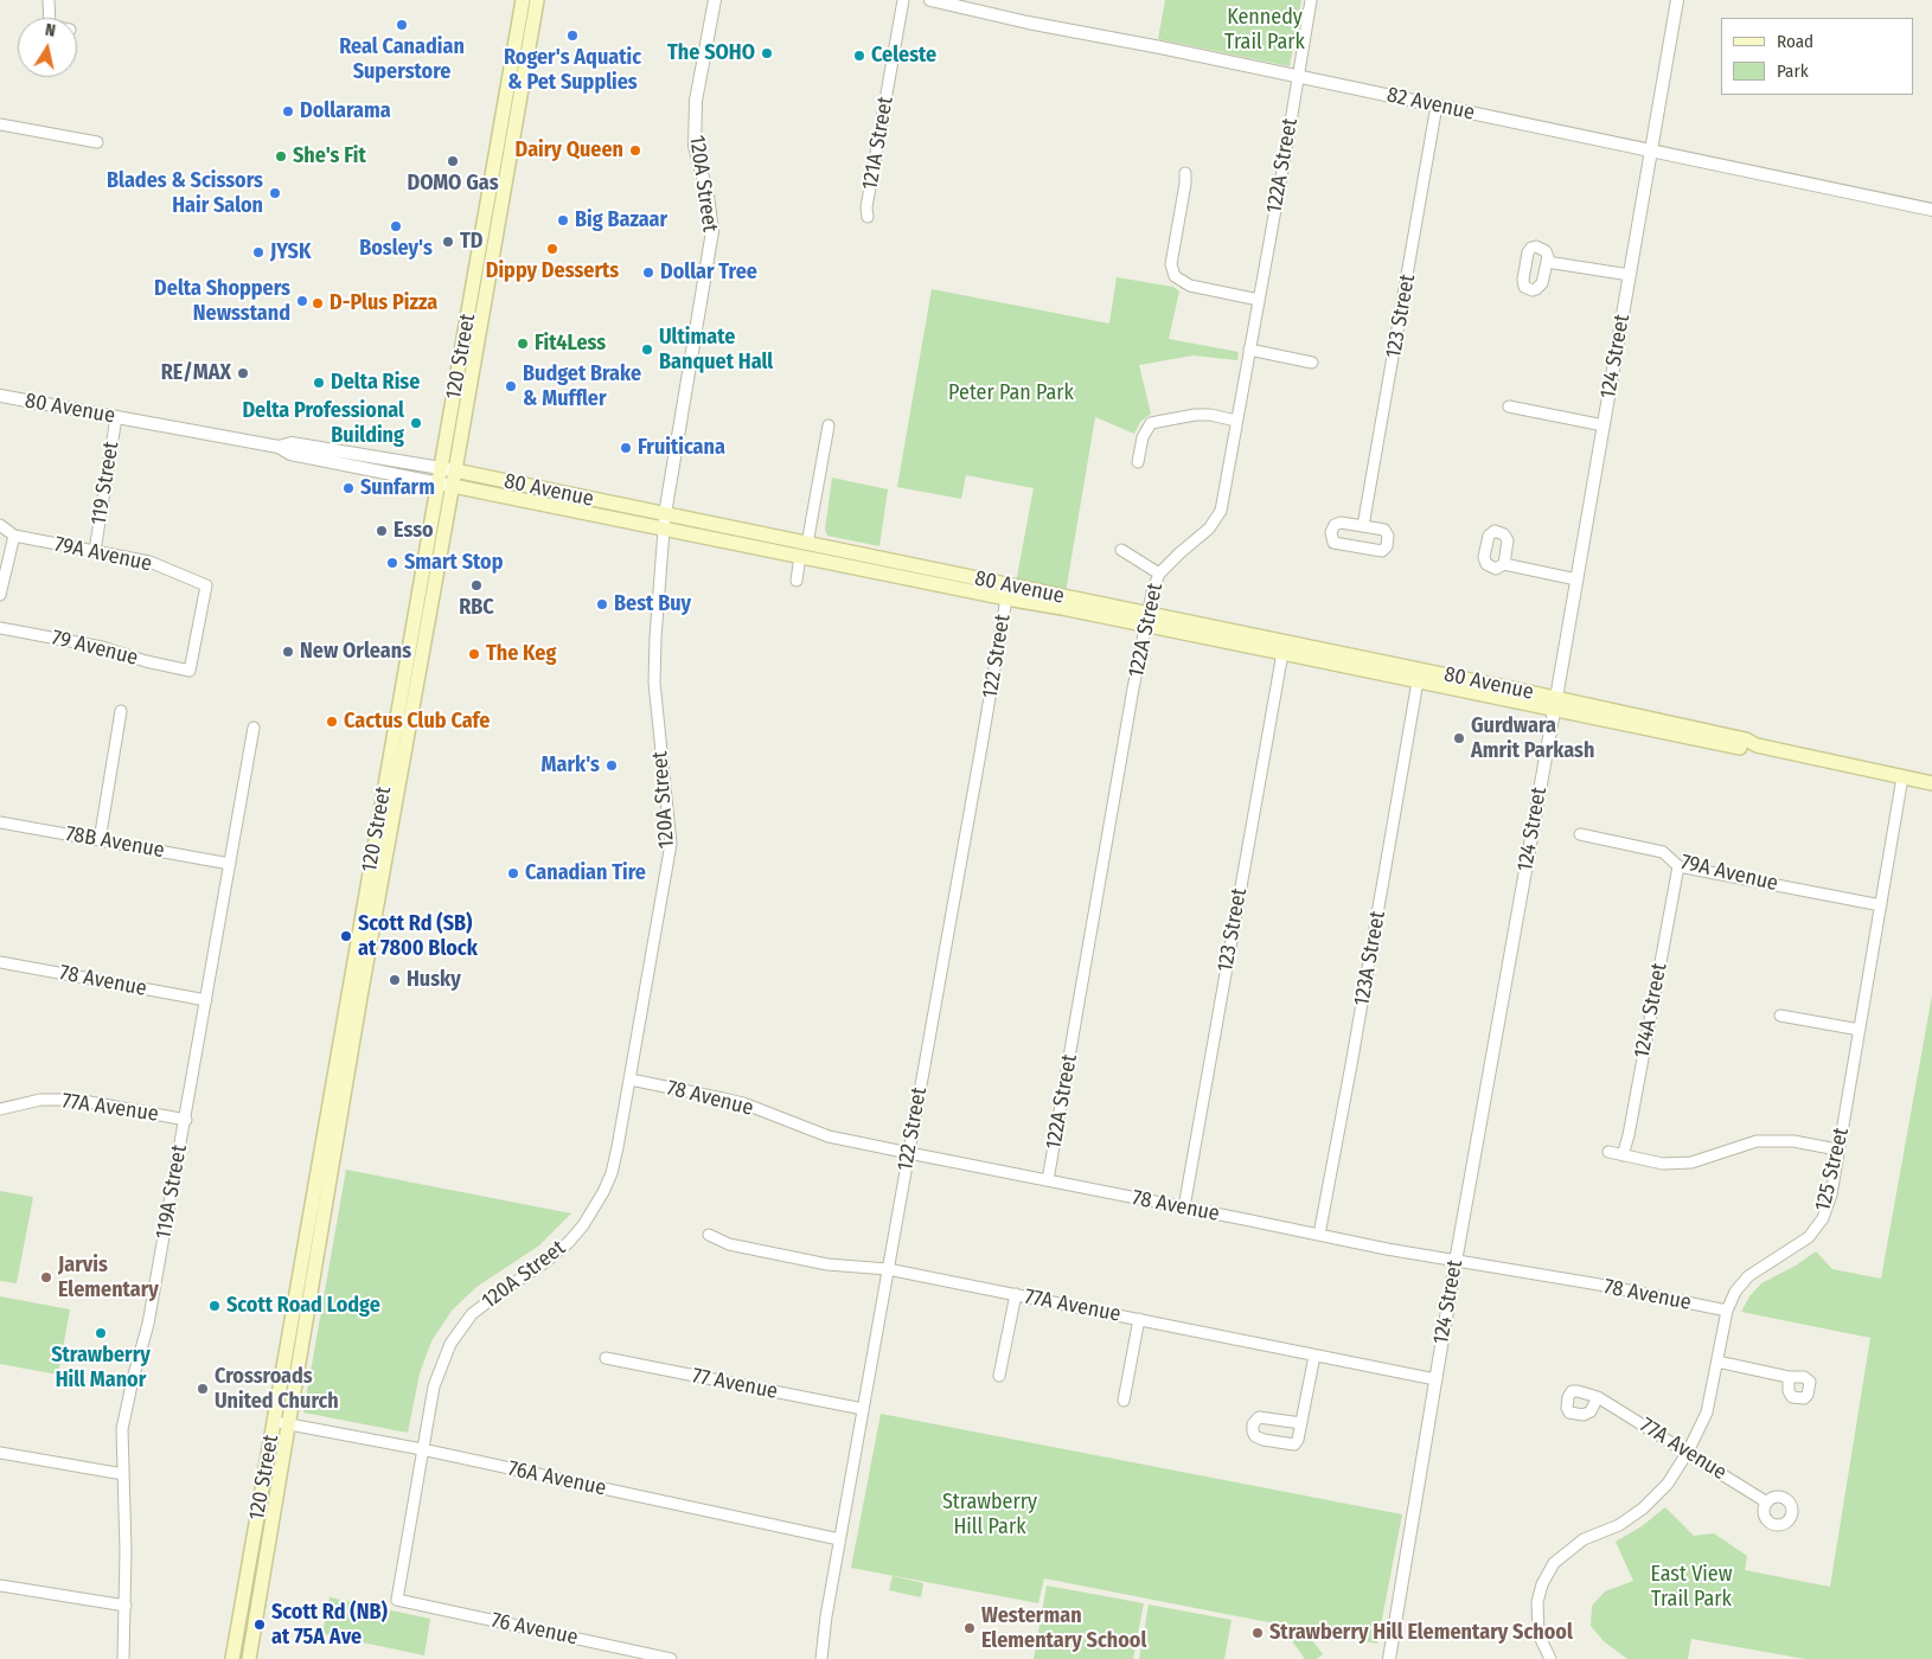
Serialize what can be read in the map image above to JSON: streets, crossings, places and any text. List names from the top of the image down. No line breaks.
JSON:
{"streets":{"main road":["120 Street","80 Avenue"],"street":["82 Avenue","121A Street","122A Street","120A Street","123 Street","124 Street","119 Street","79A Avenue","79 Avenue","122 Street","78B Avenue","123A Street","78 Avenue","124A Street","77A Avenue","125 Street","119A Street","77 Avenue","76A Avenue","76 Avenue"]},"crossings":[["82 Avenue","122A Street"],["82 Avenue","123 Street"],["82 Avenue","124 Street"],["122A Street","80 Avenue"],["122A Street","78 Avenue"],["120A Street","80 Avenue"],["120A Street","78 Avenue"],["120A Street","76A Avenue"],["120A Street","76 Avenue"],["123 Street","80 Avenue"],["123 Street","78 Avenue"],["120 Street","80 Avenue"],["120 Street","76A Avenue"],["124 Street","80 Avenue"],["124 Street","78 Avenue"],["124 Street","77A Avenue"],["80 Avenue","119 Street"],["80 Avenue","122 Street"],["80 Avenue","123A Street"],["80 Avenue","125 Street"],["119 Street","79A Avenue"],["79A Avenue","79 Avenue"],["79A Avenue","124A Street"],["79A Avenue","125 Street"],["122 Street","78 Avenue"],["122 Street","77A Avenue"],["122 Street","77 Avenue"],["122 Street","76A Avenue"],["78B Avenue","119A Street"],["123A Street","78 Avenue"],["78 Avenue","125 Street"],["78 Avenue","119A Street"],["77A Avenue","125 Street"],["77A Avenue","119A Street"]],"parks":["Kennedy Trail Park","Peter Pan Park","Strawberry Hill Park","East View Trail Park"],"places":["Real Canadian Superstore","Roger's Aquatic & Pet Supplies","The SOHO","Celeste","Dollarama","Dairy Queen","She's Fit","DOMO Gas","Blades & Scissors Hair Salon","Big Bazaar","Bosley's","TD","Dippy Desserts","JYSK","Dollar Tree","Delta Shoppers Newsstand","D-Plus Pizza","Fit4Less","Ultimate Banquet Hall","RE/MAX","Delta Rise","Budget Brake & Muffler","Delta Professional Building","Fruiticana","Sunfarm","Esso","Smart Stop","RBC","Best Buy","New Orleans","The Keg","Cactus Club Cafe","Gurdwara Amrit Parkash","Mark's","Canadian Tire","Scott Rd (SB) at 7800 Block","Husky","Jarvis Elementary","Scott Road Lodge","Strawberry Hill Manor","Crossroads United Church","Scott Rd (NB) at 75A Ave","Westerman Elementary School","Strawberry Hill Elementary School"],"legend":["Road","Park"],"north":"top"}
